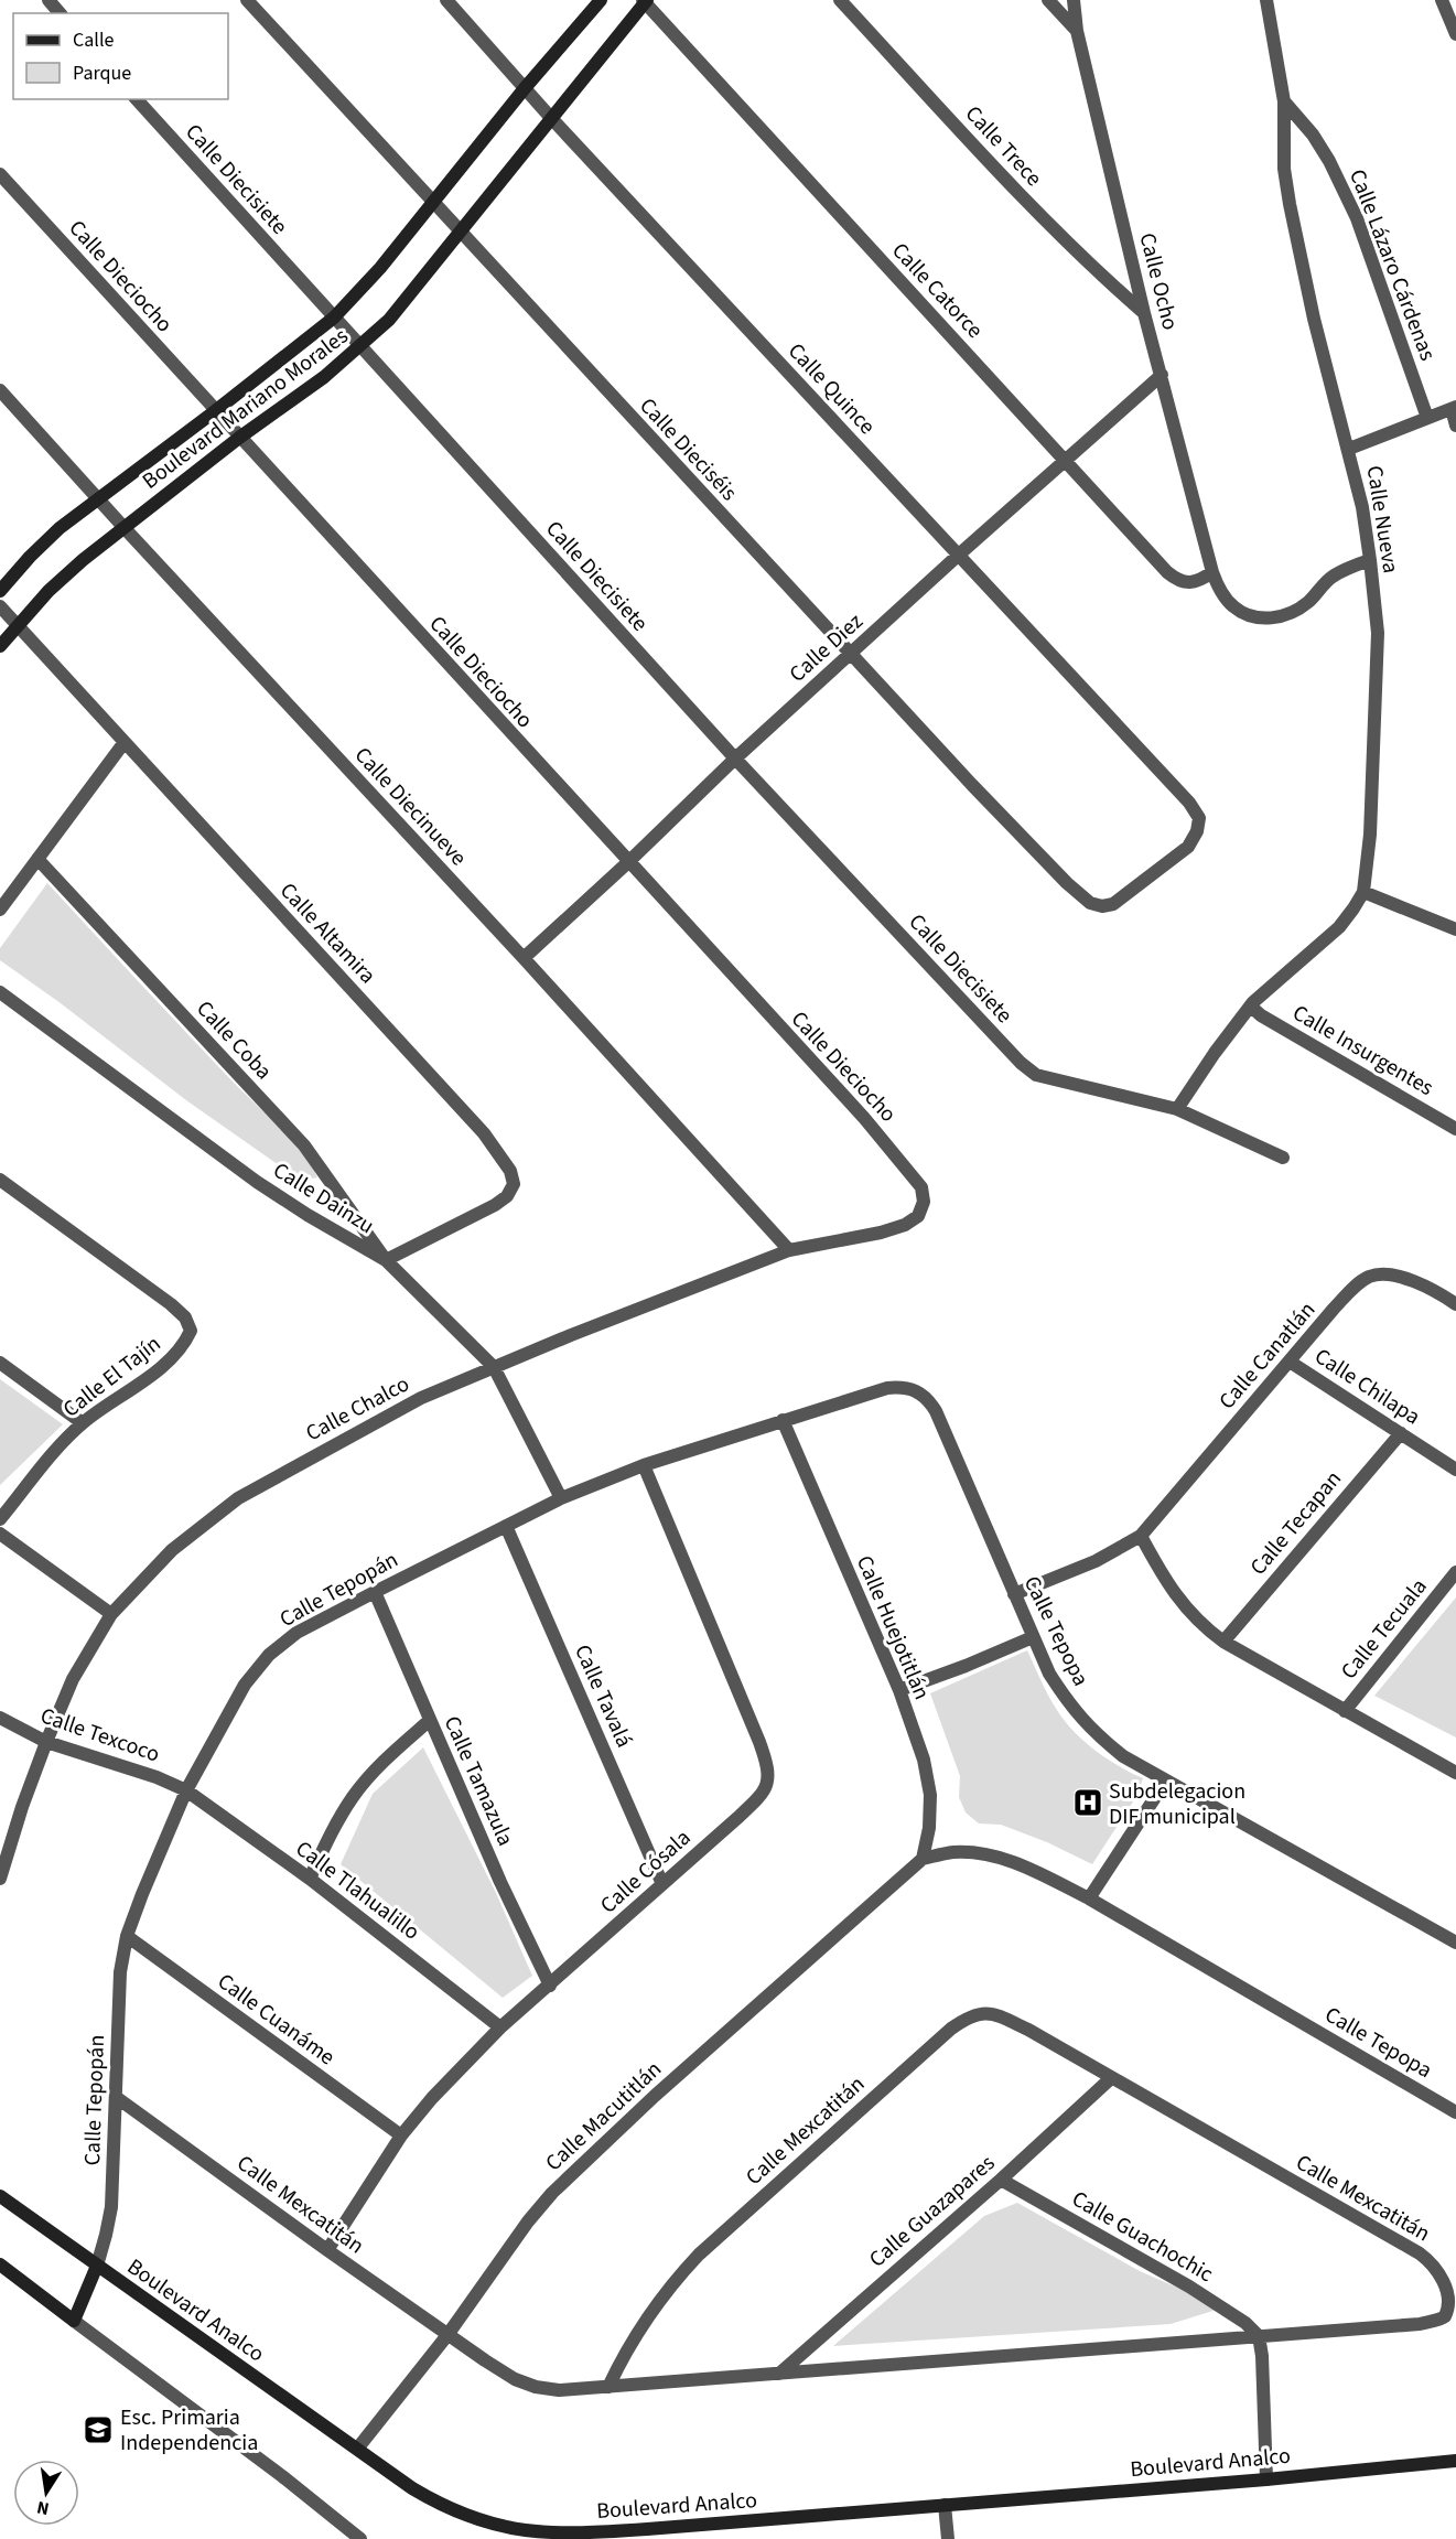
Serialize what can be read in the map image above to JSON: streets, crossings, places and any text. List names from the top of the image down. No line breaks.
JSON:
{"streets":{"street":["Calle Trece","Calle Diecisiete","Calle Lázaro Cárdenas","Calle Dieciocho","Calle Ocho","Calle Catorce","Calle Quince","Boulevard Mariano Morales","Calle Dieciséis","Calle Nueva","Calle Diez","Calle Diecinueve","Calle Altamira","Calle Coba","Calle Insurgentes","Calle Dainzu","Calle Canatlán","Calle El Tajín","Calle Chilapa","Calle Chalco","Calle Tecapan","Calle Tepopán","Calle Huejotitlán","Calle Tecuala","Calle Tepopa","Calle Tavalá","Calle Texcoco","Calle Tamazula","Calle Cósala","Calle Tlahualillo","Calle Cuanáme","Calle Macutitlán","Calle Mexcatitán","Calle Guazapares","Calle Guachochic","Boulevard Analco"]},"crossings":[["Calle Trece","Calle Ocho"],["Calle Diecisiete","Boulevard Mariano Morales"],["Calle Diecisiete","Calle Nueva"],["Calle Diecisiete","Calle Diez"],["Calle Lázaro Cárdenas","Calle Nueva"],["Calle Dieciocho","Boulevard Mariano Morales"],["Calle Dieciocho","Calle Diez"],["Calle Dieciocho","Calle Chalco"],["Calle Ocho","Calle Catorce"],["Calle Ocho","Calle Nueva"],["Calle Ocho","Calle Diez"],["Calle Catorce","Boulevard Mariano Morales"],["Calle Catorce","Calle Diez"],["Calle Quince","Boulevard Mariano Morales"],["Calle Quince","Calle Dieciséis"],["Calle Quince","Calle Diez"],["Boulevard Mariano Morales","Calle Dieciséis"],["Boulevard Mariano Morales","Calle Diecinueve"],["Boulevard Mariano Morales","Calle Altamira"],["Calle Dieciséis","Calle Diez"],["Calle Nueva","Calle Insurgentes"],["Calle Diez","Calle Diecinueve"],["Calle Diecinueve","Calle Chalco"],["Calle Altamira","Calle Coba"],["Calle Altamira","Calle Dainzu"],["Calle Coba","Calle Dainzu"],["Calle Dainzu","Calle Chalco"],["Calle Dainzu","Calle Tepopán"],["Calle Canatlán","Calle Chilapa"],["Calle Canatlán","Calle Tepopa"],["Calle Chilapa","Calle Tecapan"],["Calle Chalco","Calle Texcoco"],["Calle Tepopán","Calle Huejotitlán"],["Calle Tepopán","Calle Tepopa"],["Calle Tepopán","Calle Tavalá"],["Calle Tepopán","Calle Texcoco"],["Calle Tepopán","Calle Tamazula"],["Calle Tepopán","Calle Cósala"],["Calle Tepopán","Calle Tlahualillo"],["Calle Tepopán","Calle Cuanáme"],["Calle Tepopán","Calle Mexcatitán"],["Calle Tepopán","Boulevard Analco"],["Calle Huejotitlán","Calle Tepopa"],["Calle Huejotitlán","Calle Macutitlán"],["Calle Tepopa","Calle Macutitlán"],["Calle Tavalá","Calle Cósala"],["Calle Texcoco","Calle Tlahualillo"],["Calle Tamazula","Calle Cósala"],["Calle Cósala","Calle Tlahualillo"],["Calle Cósala","Calle Cuanáme"],["Calle Cósala","Calle Mexcatitán"],["Calle Macutitlán","Calle Mexcatitán"],["Calle Macutitlán","Boulevard Analco"],["Calle Mexcatitán","Calle Guazapares"],["Calle Mexcatitán","Calle Guachochic"],["Calle Guazapares","Calle Guachochic"]],"places":{"hospital":["Subdelegacion DIF municipal"],"school or university":["Esc. Primaria Independencia"]},"legend":["Calle","Parque"],"north":"bottom"}
